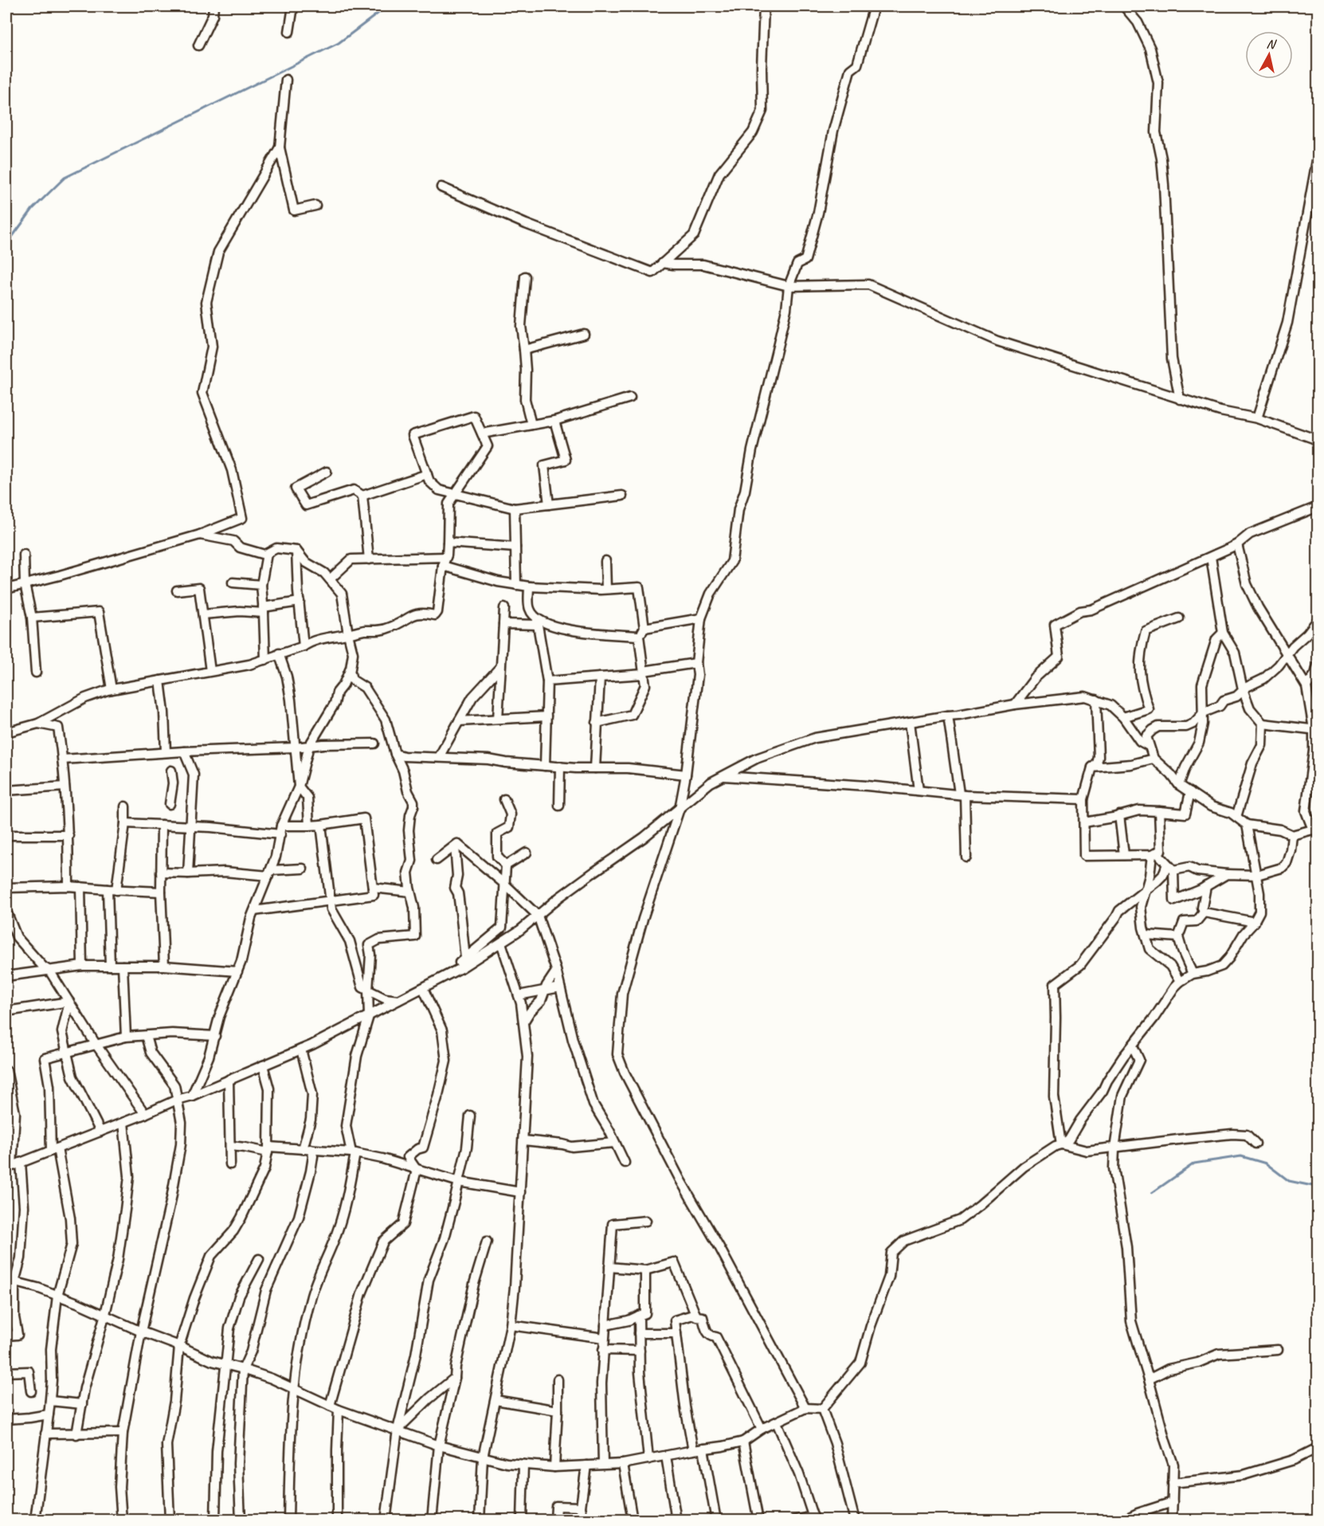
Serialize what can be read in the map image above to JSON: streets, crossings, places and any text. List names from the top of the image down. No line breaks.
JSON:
{"north":"top"}
